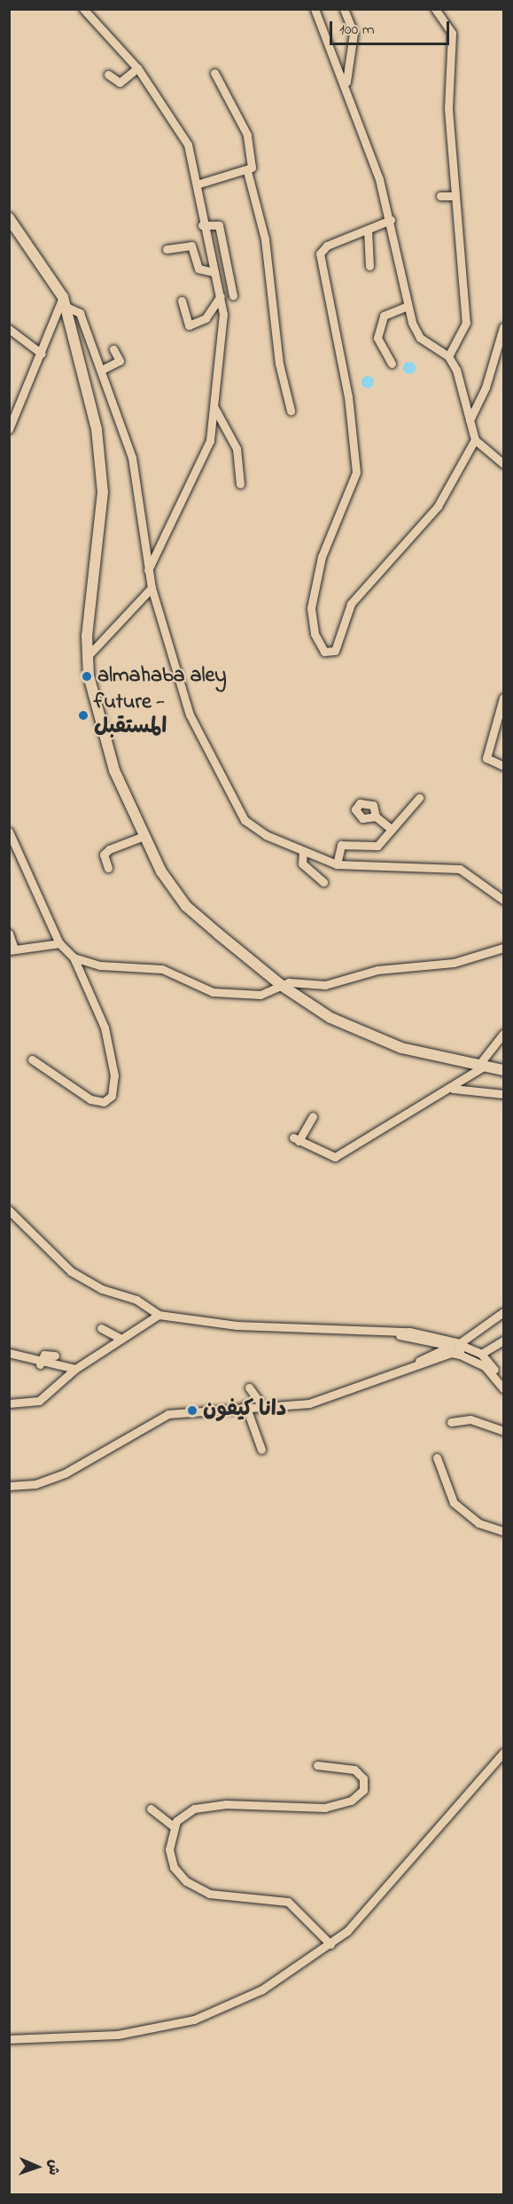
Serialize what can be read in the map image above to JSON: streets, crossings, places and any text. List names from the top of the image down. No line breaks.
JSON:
{"places":["almahaba aley","future - المستقبل","دانا كيفون"],"scale_bar":"100 m","north":"right"}
